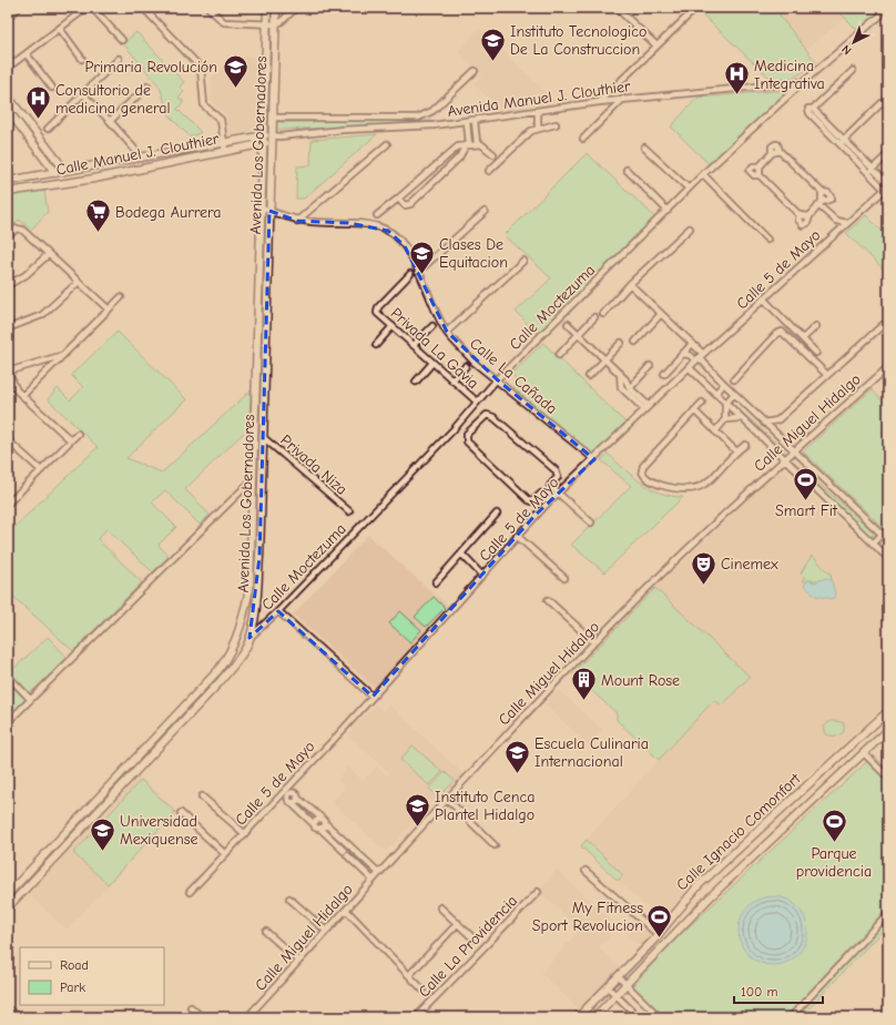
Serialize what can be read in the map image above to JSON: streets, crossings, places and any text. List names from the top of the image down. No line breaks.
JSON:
{"streets":{"street":["Avenida Manuel J. Clouthier","Avenida Los Gobernadores","Calle Manuel J. Clouthier","Calle 5 de Mayo","Calle Moctezuma","Privada La Gavia","Calle La Cañada","Calle Miguel Hidalgo","Privada Niza","Calle Ignacio Comonfort","Calle La Providencia"]},"crossings":[["Avenida Manuel J. Clouthier","Avenida Los Gobernadores"],["Avenida Manuel J. Clouthier","Calle Manuel J. Clouthier"],["Avenida Manuel J. Clouthier","Calle Moctezuma"],["Avenida Los Gobernadores","Calle Manuel J. Clouthier"],["Avenida Los Gobernadores","Calle Moctezuma"],["Avenida Los Gobernadores","Calle La Cañada"],["Avenida Los Gobernadores","Privada Niza"],["Calle 5 de Mayo","Calle La Cañada"],["Calle Moctezuma","Privada La Gavia"],["Calle Moctezuma","Calle La Cañada"]],"places":{"school or university":["Instituto Tecnologico De La Construccion","Primaria Revolución","Clases De Equitacion","Escuela Culinaria Internacional","Instituto Cenca Plantel Hidalgo","Universidad Mexiquense"],"hospital":["Medicina Integrativa","Consultorio de medicina general"],"supermarket":["Bodega Aurrera"],"sports":["Smart Fit","Parque providencia","My Fitness Sport Revolucion"],"theatre":["Cinemex"],"building":["Mount Rose"]},"legend":["Road","Park"],"scale_bar":"100 m","north":"bottom left"}
